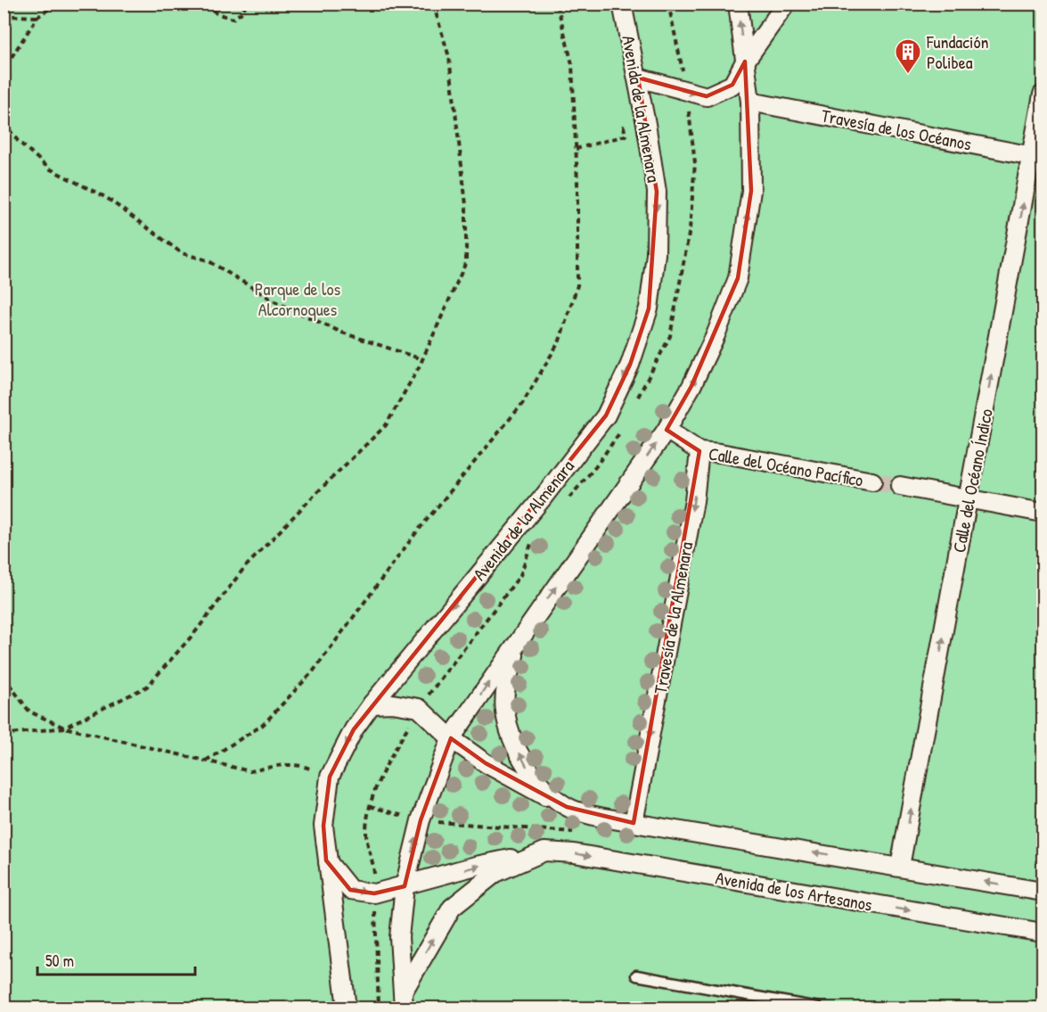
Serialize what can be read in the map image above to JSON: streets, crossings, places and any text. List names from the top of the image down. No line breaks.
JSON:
{"streets":{"street":["Avenida de la Almenara","Travesía de los Océanos","Calle del Océano Pacífico","Calle del Océano Índico","Travesía de la Almenara","Avenida de los Artesanos"]},"crossings":[["Avenida de la Almenara","Avenida de los Artesanos"],["Travesía de los Océanos","Calle del Océano Índico"],["Calle del Océano Pacífico","Travesía de la Almenara"]],"one_way":["Calle del Océano Índico"],"parks":["Parque de los Alcornoques"],"places":{"building":["Fundación Polibea"]},"scale_bar":"50 m"}
